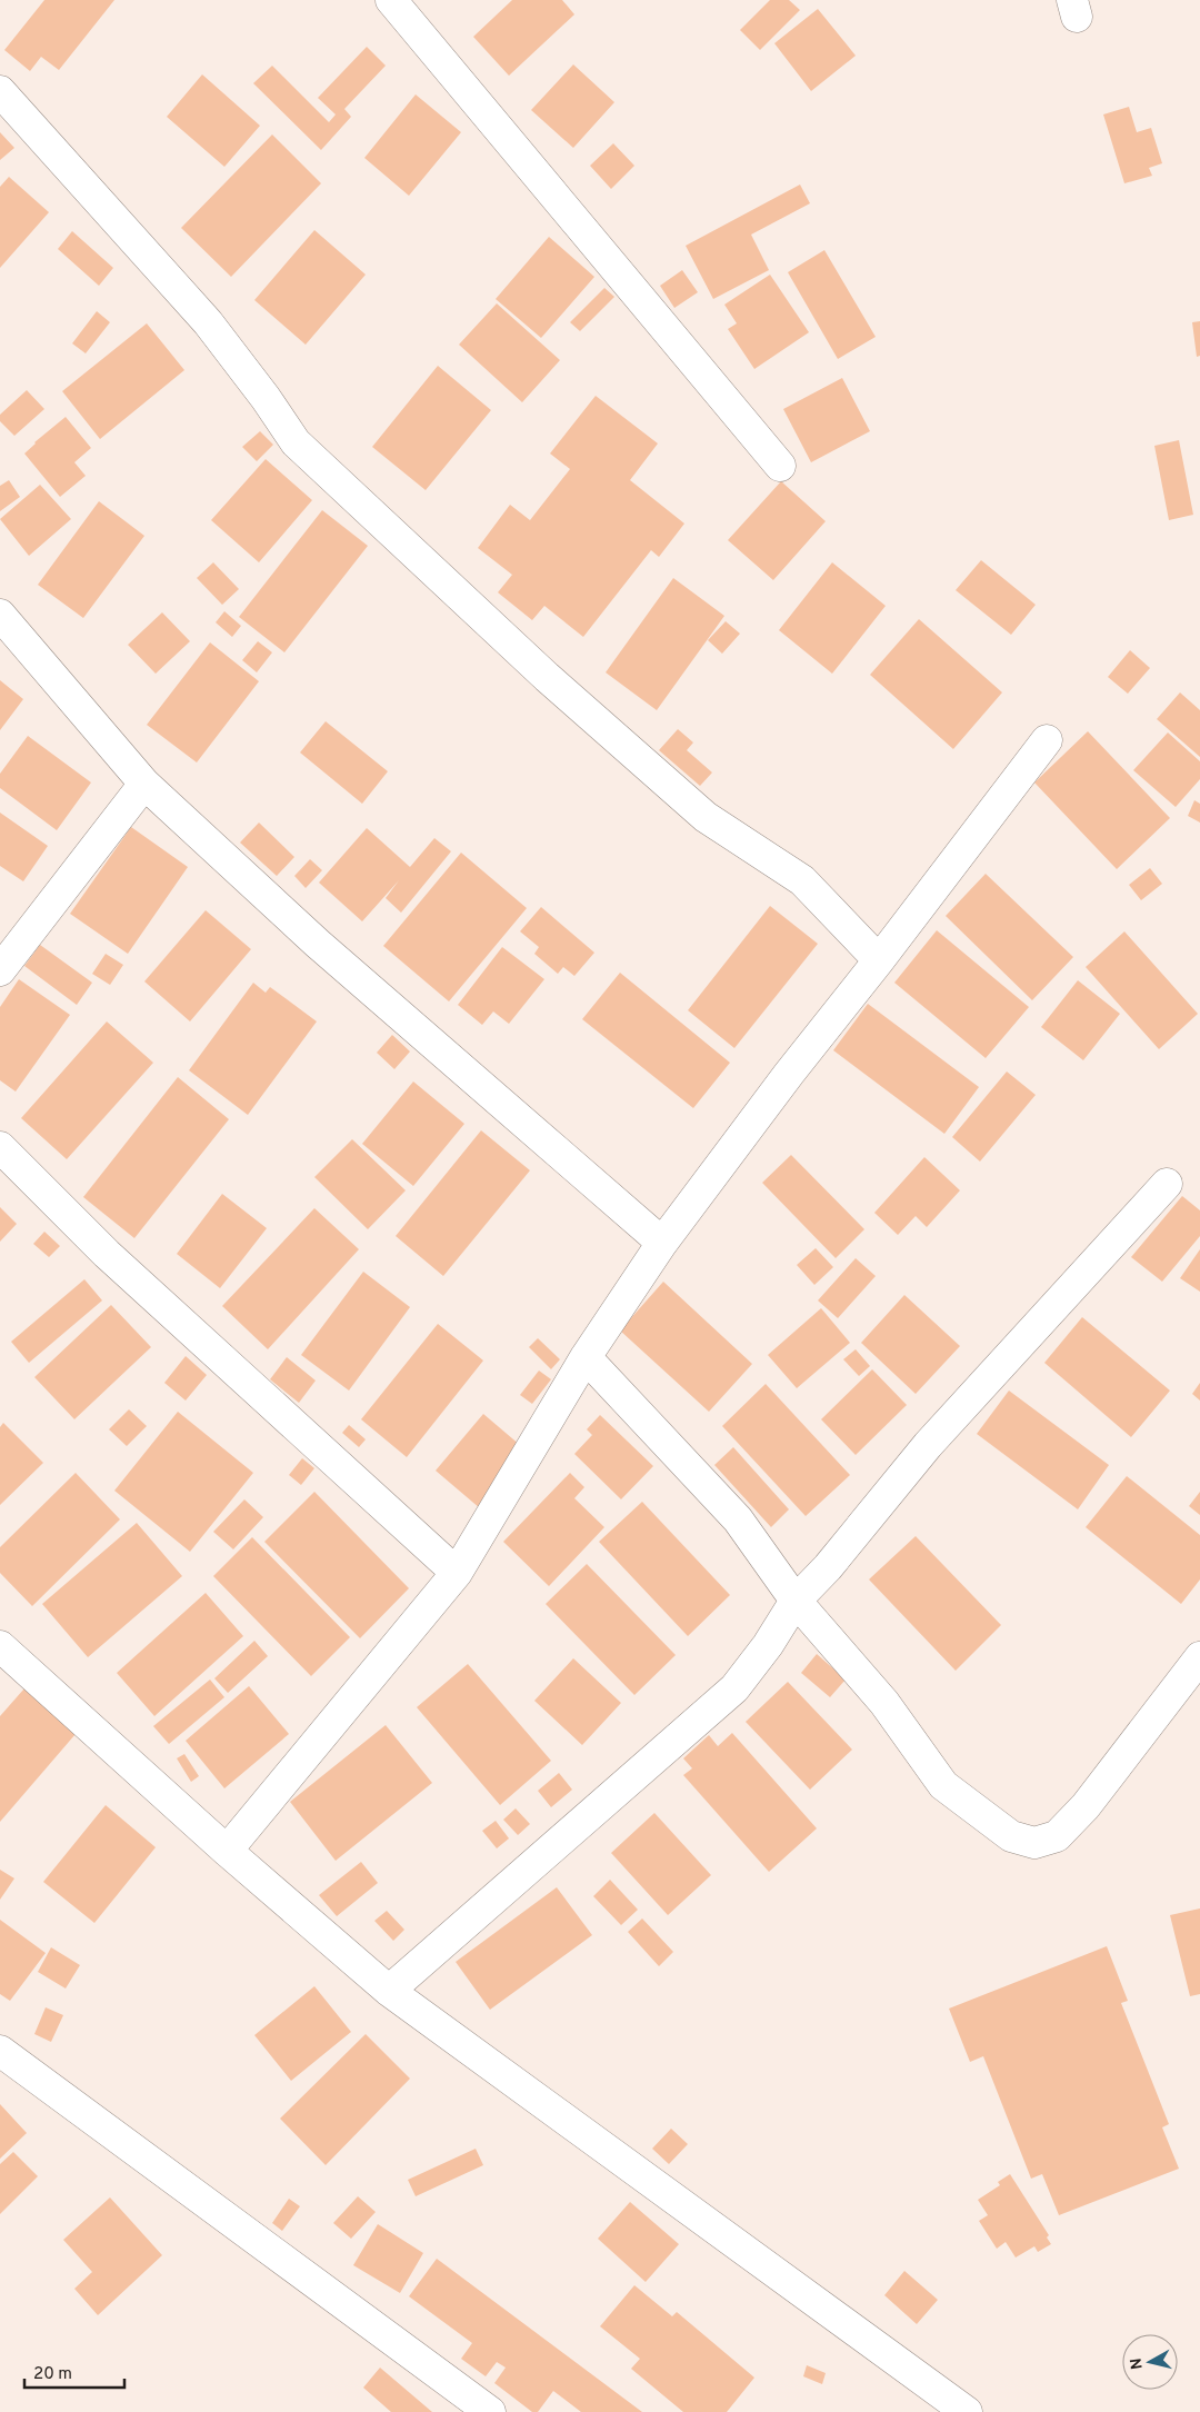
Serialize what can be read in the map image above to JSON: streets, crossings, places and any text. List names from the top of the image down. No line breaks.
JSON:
{"scale_bar":"20 m","north":"left"}
